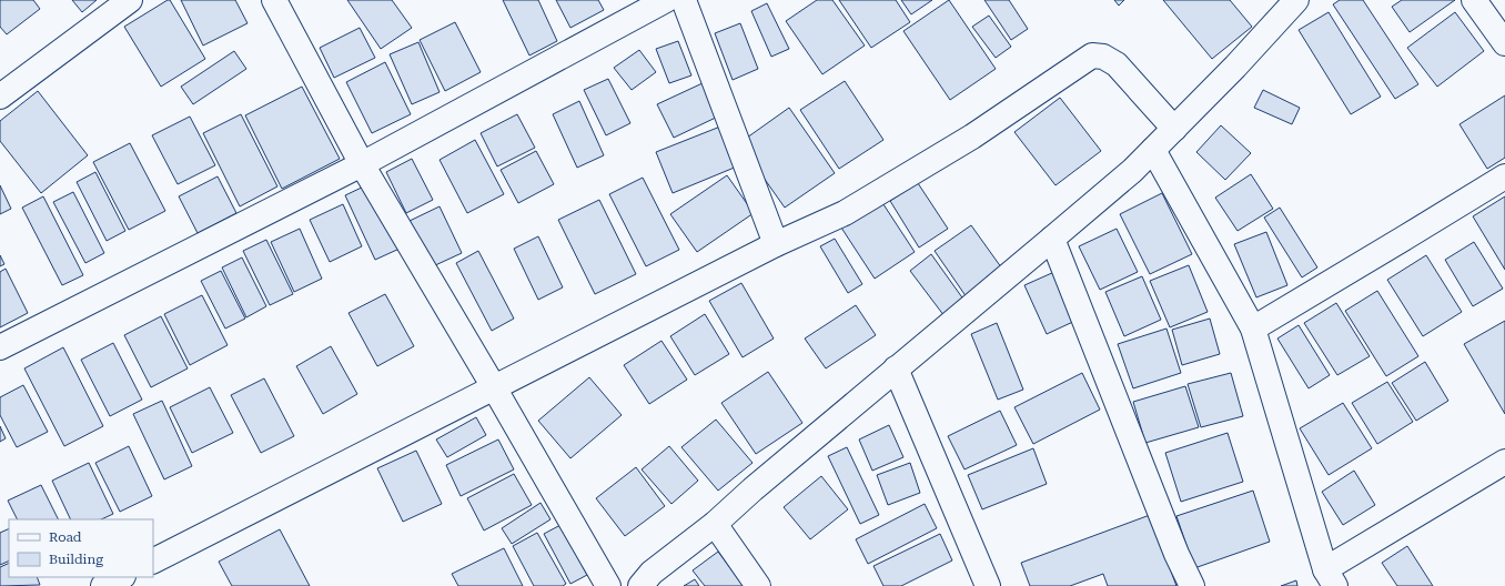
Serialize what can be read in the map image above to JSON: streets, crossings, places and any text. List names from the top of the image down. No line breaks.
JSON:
{"legend":["Road","Building"]}
